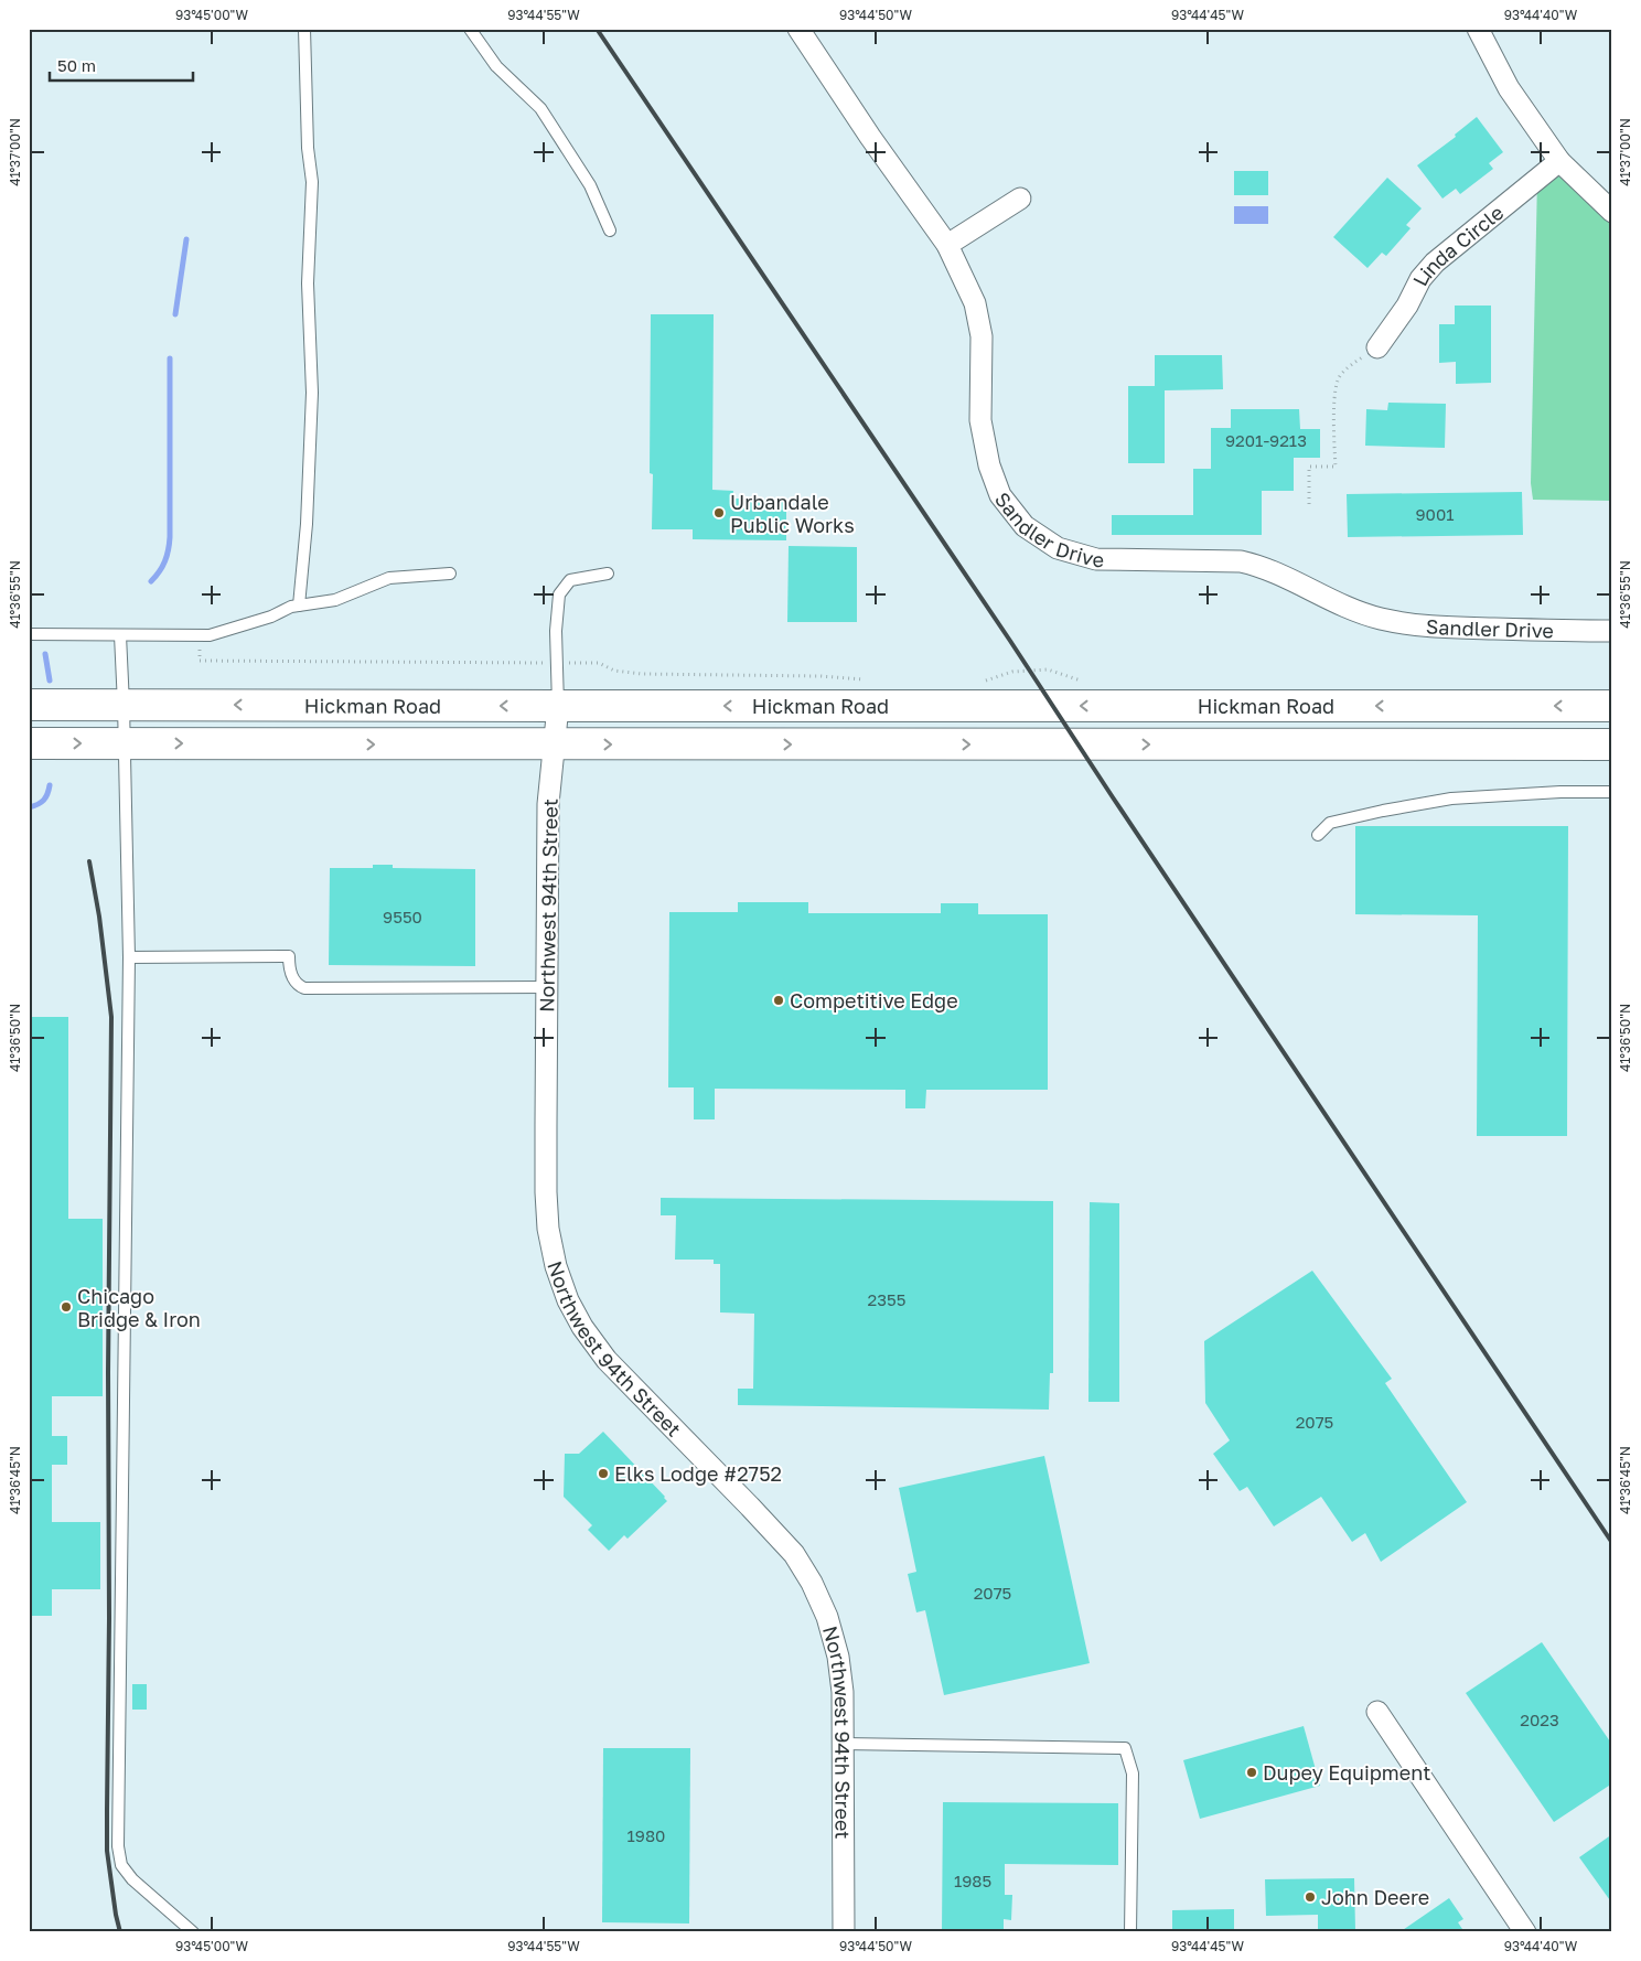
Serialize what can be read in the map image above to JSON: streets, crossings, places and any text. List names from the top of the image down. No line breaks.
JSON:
{"streets":{"main road":["Hickman Road"],"street":["Linda Circle","Sandler Drive","Northwest 94th Street"]},"crossings":[["Hickman Road","Northwest 94th Street"]],"places":["Urbandale Public Works","Competitive Edge","Chicago Bridge & Iron","Elks Lodge #2752","Dupey Equipment","John Deere"],"house_numbers":["9201-9213","9001","9550","2355","2075","2075","2023","1980","1985"],"scale_bar":"50 m","coordinates":["93°45'00\"W","93°44'55\"W","93°44'50\"W","93°44'45\"W","93°44'40\"W","41°37'00\"N","41°36'55\"N","41°36'50\"N","41°36'45\"N"]}
